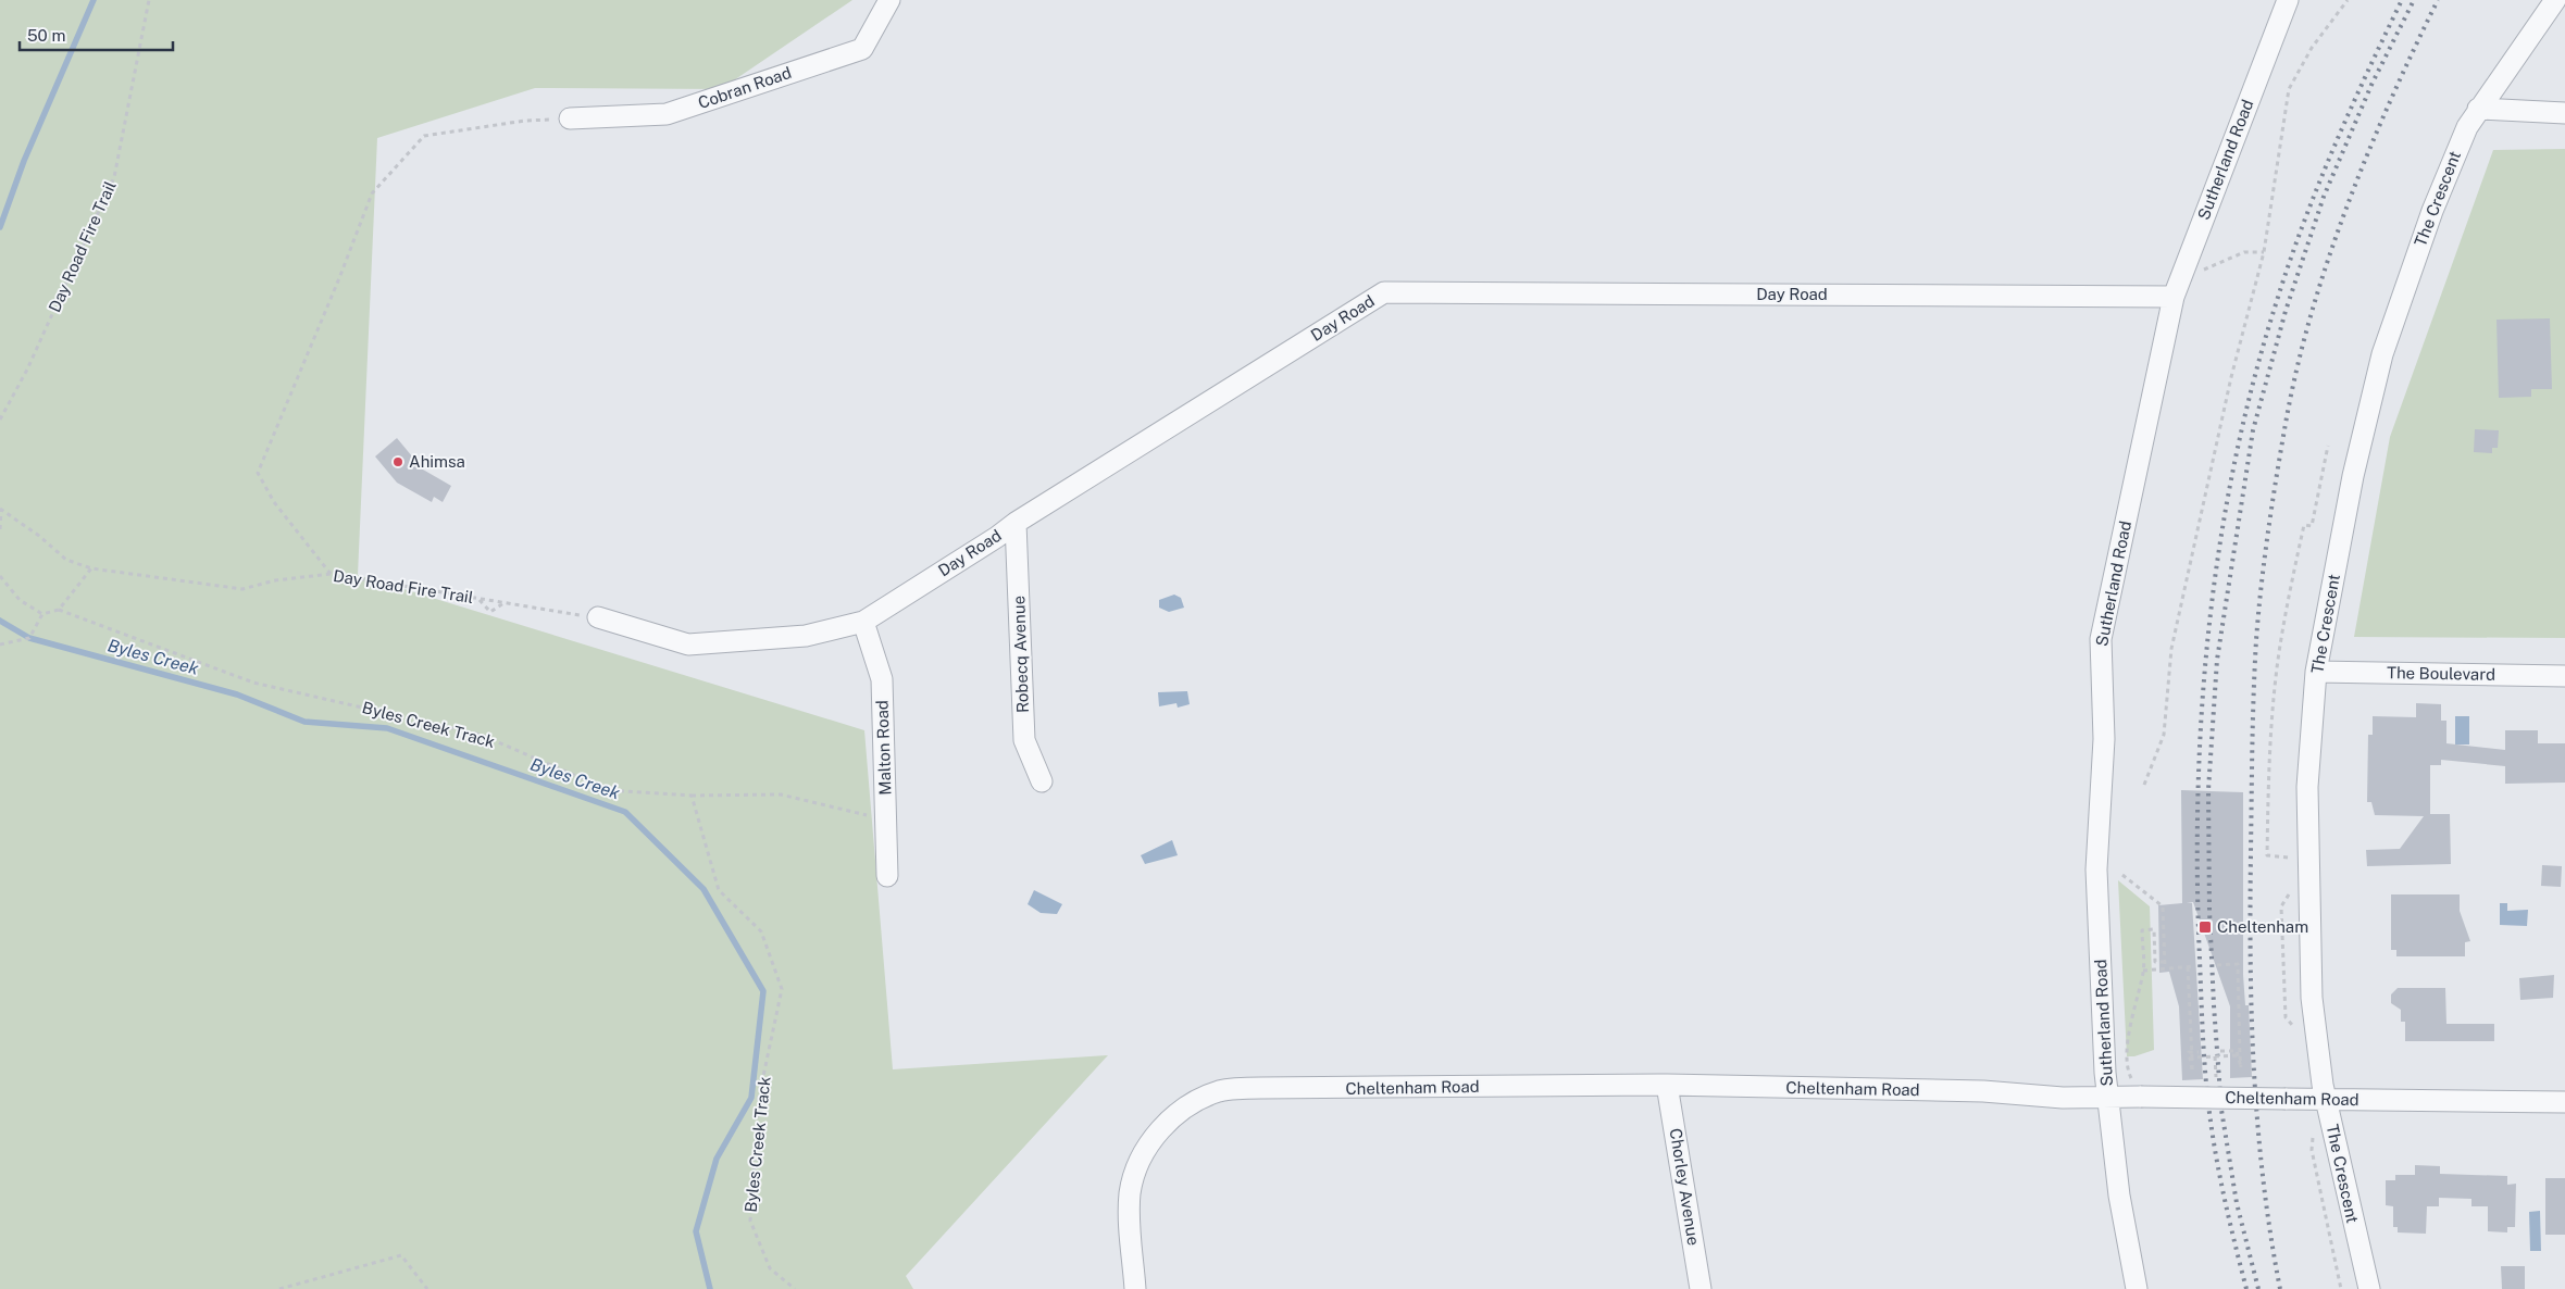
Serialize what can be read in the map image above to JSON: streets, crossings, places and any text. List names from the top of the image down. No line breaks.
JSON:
{"streets":{"street":["Cobran Road","Sutherland Road","The Crescent","Day Road","Robecq Avenue","The Boulevard","Malton Road","Cheltenham Road","Chorley Avenue"],"path":["Day Road Fire Trail","Byles Creek Track"]},"crossings":[["Sutherland Road","Day Road"],["Sutherland Road","Cheltenham Road"],["The Crescent","The Boulevard"],["The Crescent","Cheltenham Road"],["Day Road Fire Trail","Day Road"],["Day Road","Robecq Avenue"],["Day Road","Malton Road"],["Cheltenham Road","Chorley Avenue"]],"water":["Byles Creek"],"places":{"other":["Ahimsa"],"transit":["Cheltenham"]},"scale_bar":"50 m"}
